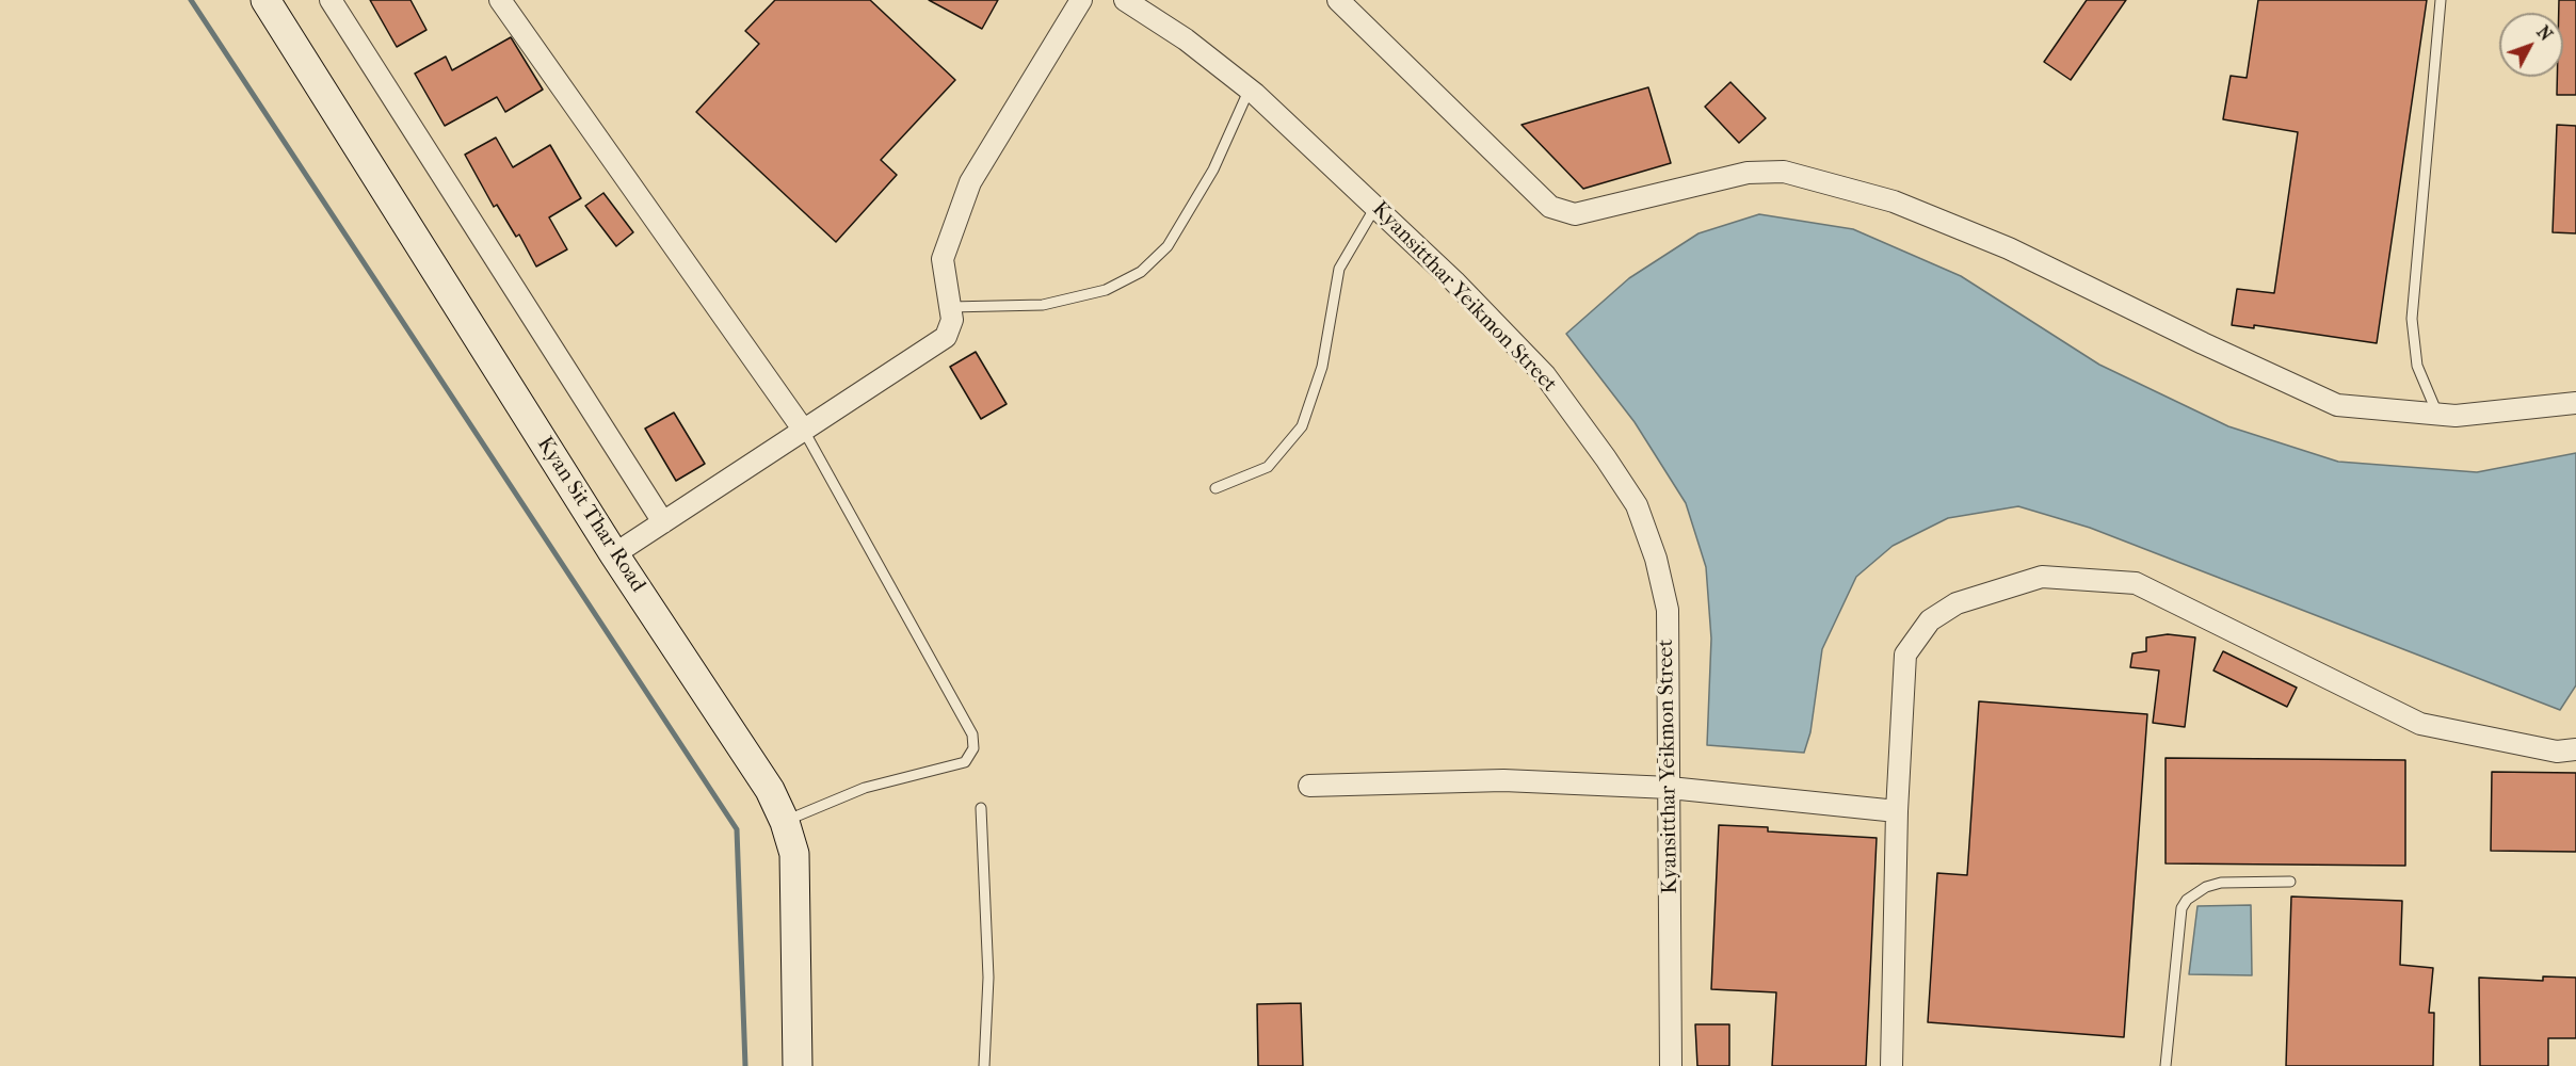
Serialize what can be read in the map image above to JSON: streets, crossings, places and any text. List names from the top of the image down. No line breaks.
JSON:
{"streets":{"main road":["Kyan Sit Thar Road"],"street":["Kyansitthar Yeikmon Street"]},"north":"top right"}
